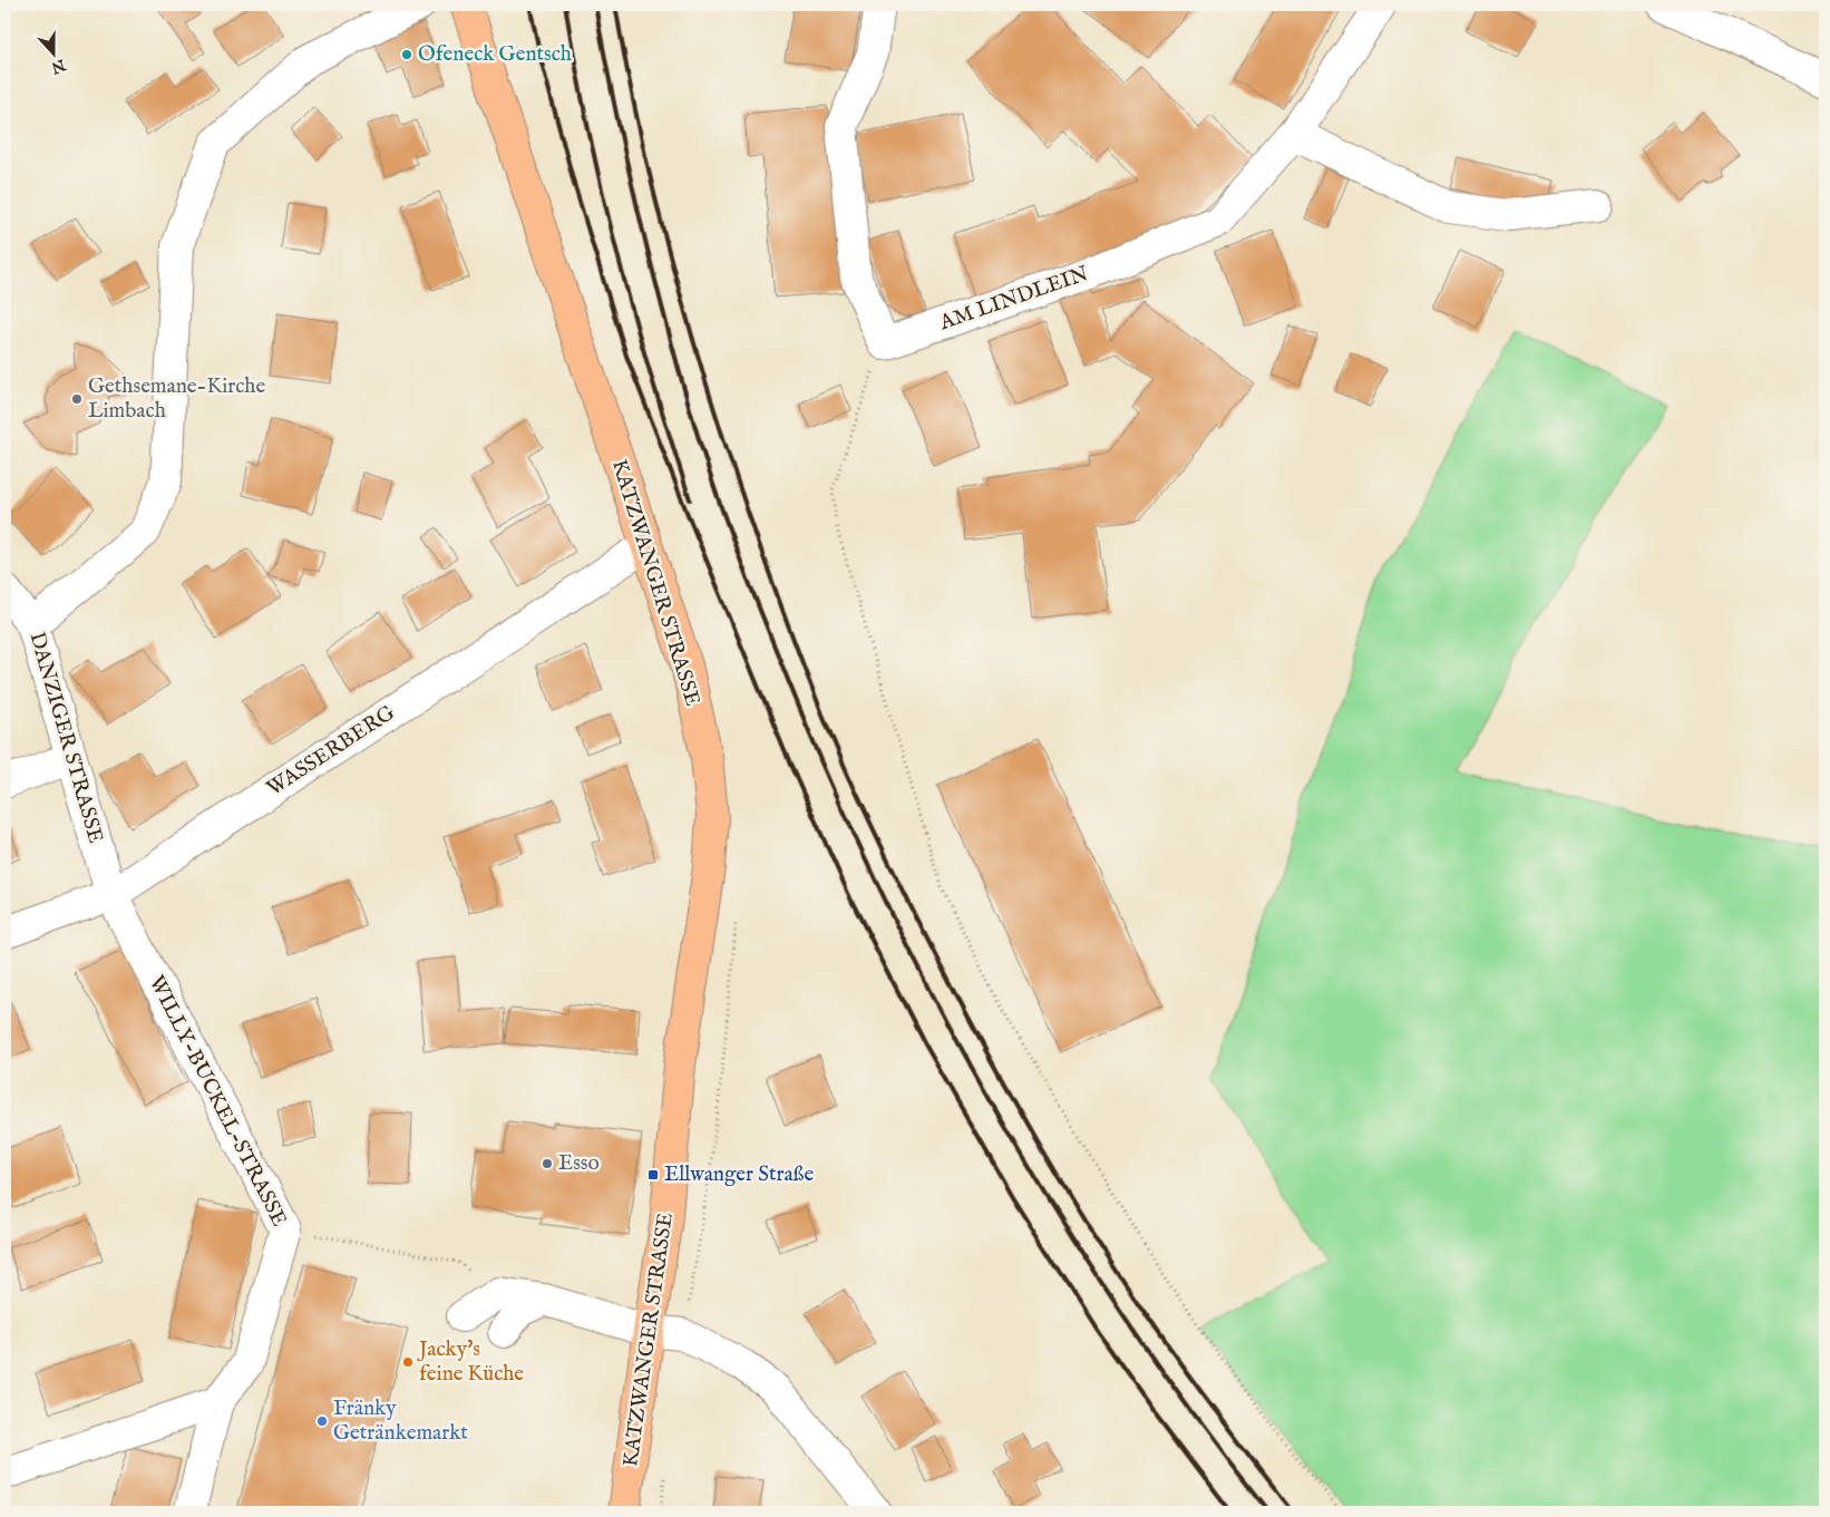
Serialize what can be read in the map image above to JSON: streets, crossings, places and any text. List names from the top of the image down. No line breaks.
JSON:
{"streets":{"main road":["KATZWANGER STRASSE"],"street":["AM LINDLEIN","DANZIGER STRASSE","WASSERBERG","WILLY-BUCKEL-STRASSE"]},"crossings":[["KATZWANGER STRASSE","WASSERBERG"],["DANZIGER STRASSE","WASSERBERG"],["DANZIGER STRASSE","WILLY-BUCKEL-STRASSE"],["WASSERBERG","WILLY-BUCKEL-STRASSE"]],"places":{"other":["Ofeneck Gentsch","Gethsemane-Kirche Limbach","Esso","Jacky's feine Küche","Fränky Getränkemarkt"],"transit":["Ellwanger Straße"]},"north":"bottom"}
